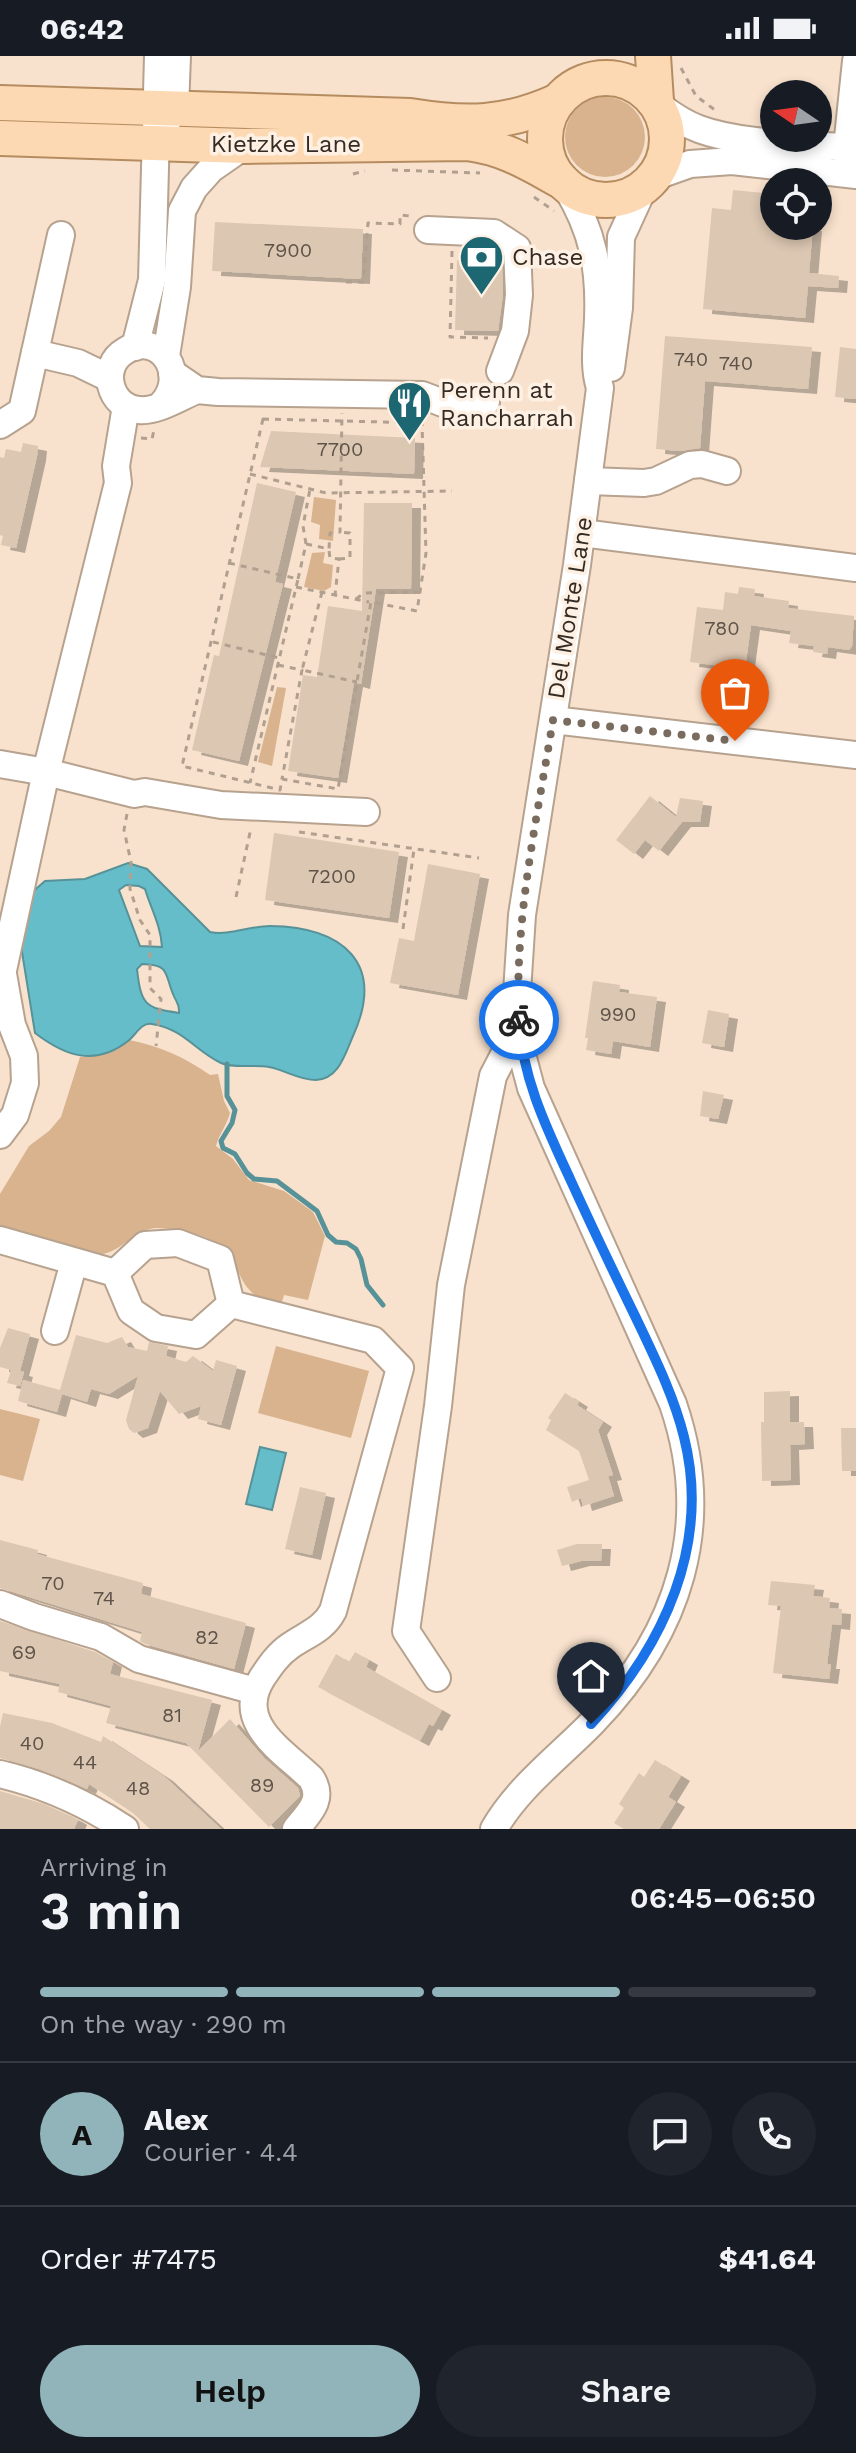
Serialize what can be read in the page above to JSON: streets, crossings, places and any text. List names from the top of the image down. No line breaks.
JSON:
{"streets":{"main road":["Kietzke Lane"],"street":["Del Monte Lane"]},"crossings":[["Kietzke Lane","Del Monte Lane"]],"places":{"bank":["Chase"],"restaurant":["Perenn at Rancharrah"]},"house_numbers":["7900","740","740","7700","780","7200","990","70","74","82","69","81","40","44","89","48"],"north":"left","page":{"status":"06:42","heading":["3 min","Arriving in","06:45–06:50"],"panel":["Alex","Courier · 4.4","Order #7475","$41.64"],"bar":"On the way · 290 m","round":"A","buttons":["Help","Share"]}}
